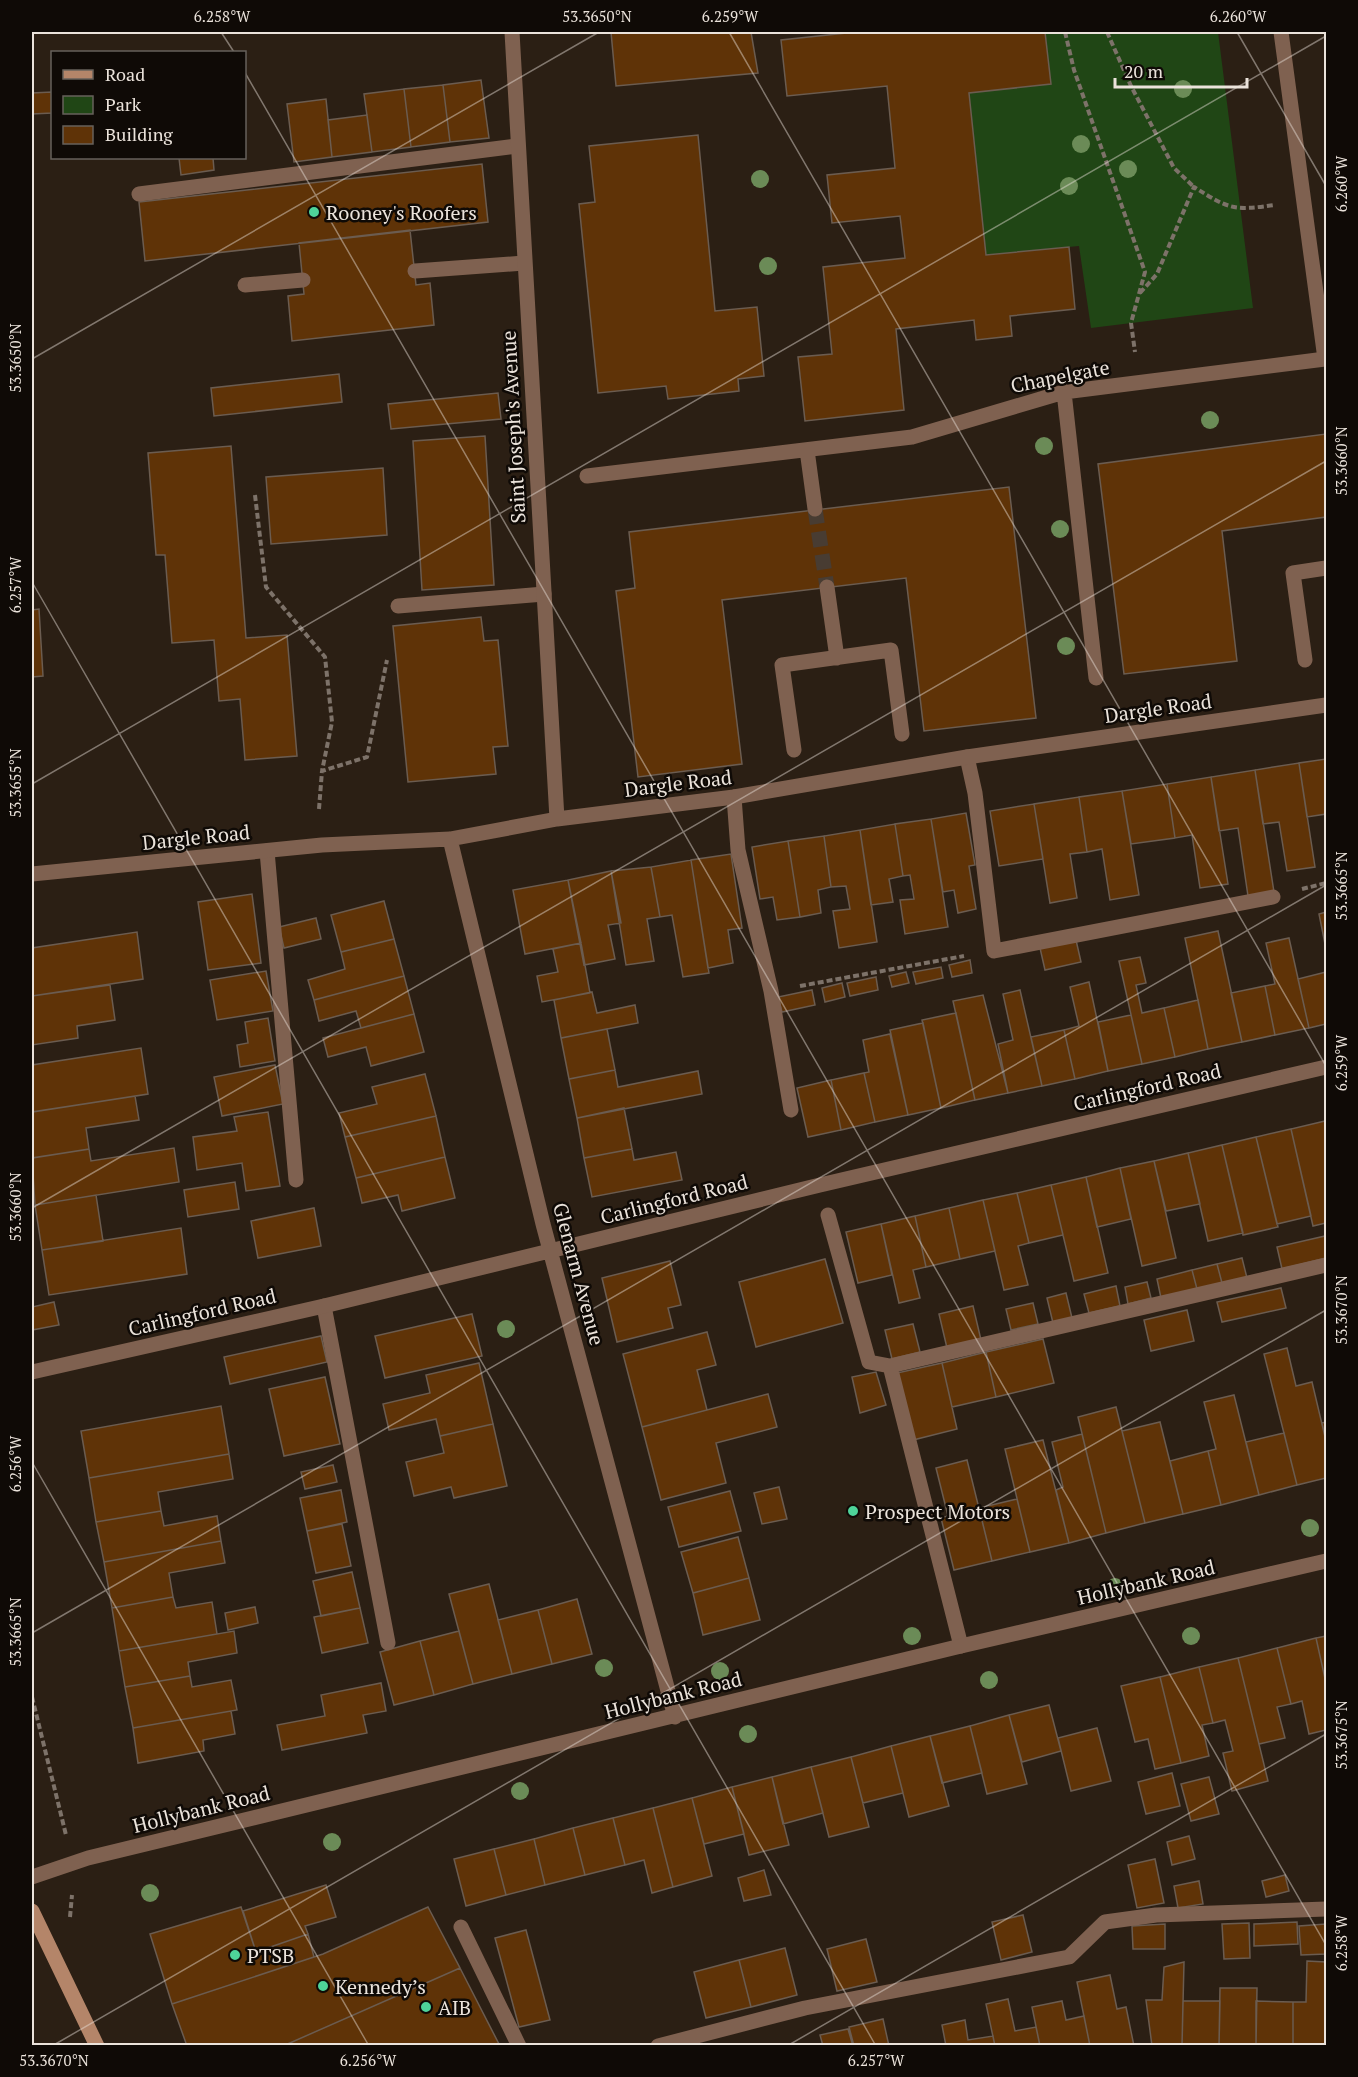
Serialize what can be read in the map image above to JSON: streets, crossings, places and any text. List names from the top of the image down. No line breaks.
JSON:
{"streets":{"street":["Chapelgate","Saint Joseph's Avenue","Dargle Road","Carlingford Road","Glenarm Avenue","Hollybank Road"]},"crossings":[["Saint Joseph's Avenue","Dargle Road"],["Dargle Road","Glenarm Avenue"],["Carlingford Road","Glenarm Avenue"],["Glenarm Avenue","Hollybank Road"]],"places":["Rooney's Roofers","Prospect Motors","PTSB","Kennedy’s","AIB"],"legend":["Road","Park","Building"],"scale_bar":"20 m","coordinates":["6.258°W","53.3650°N","6.259°W","6.260°W","53.3660°N","6.257°W","53.3655°N","53.3665°N","53.3670°N","6.256°W","53.3675°N"]}
